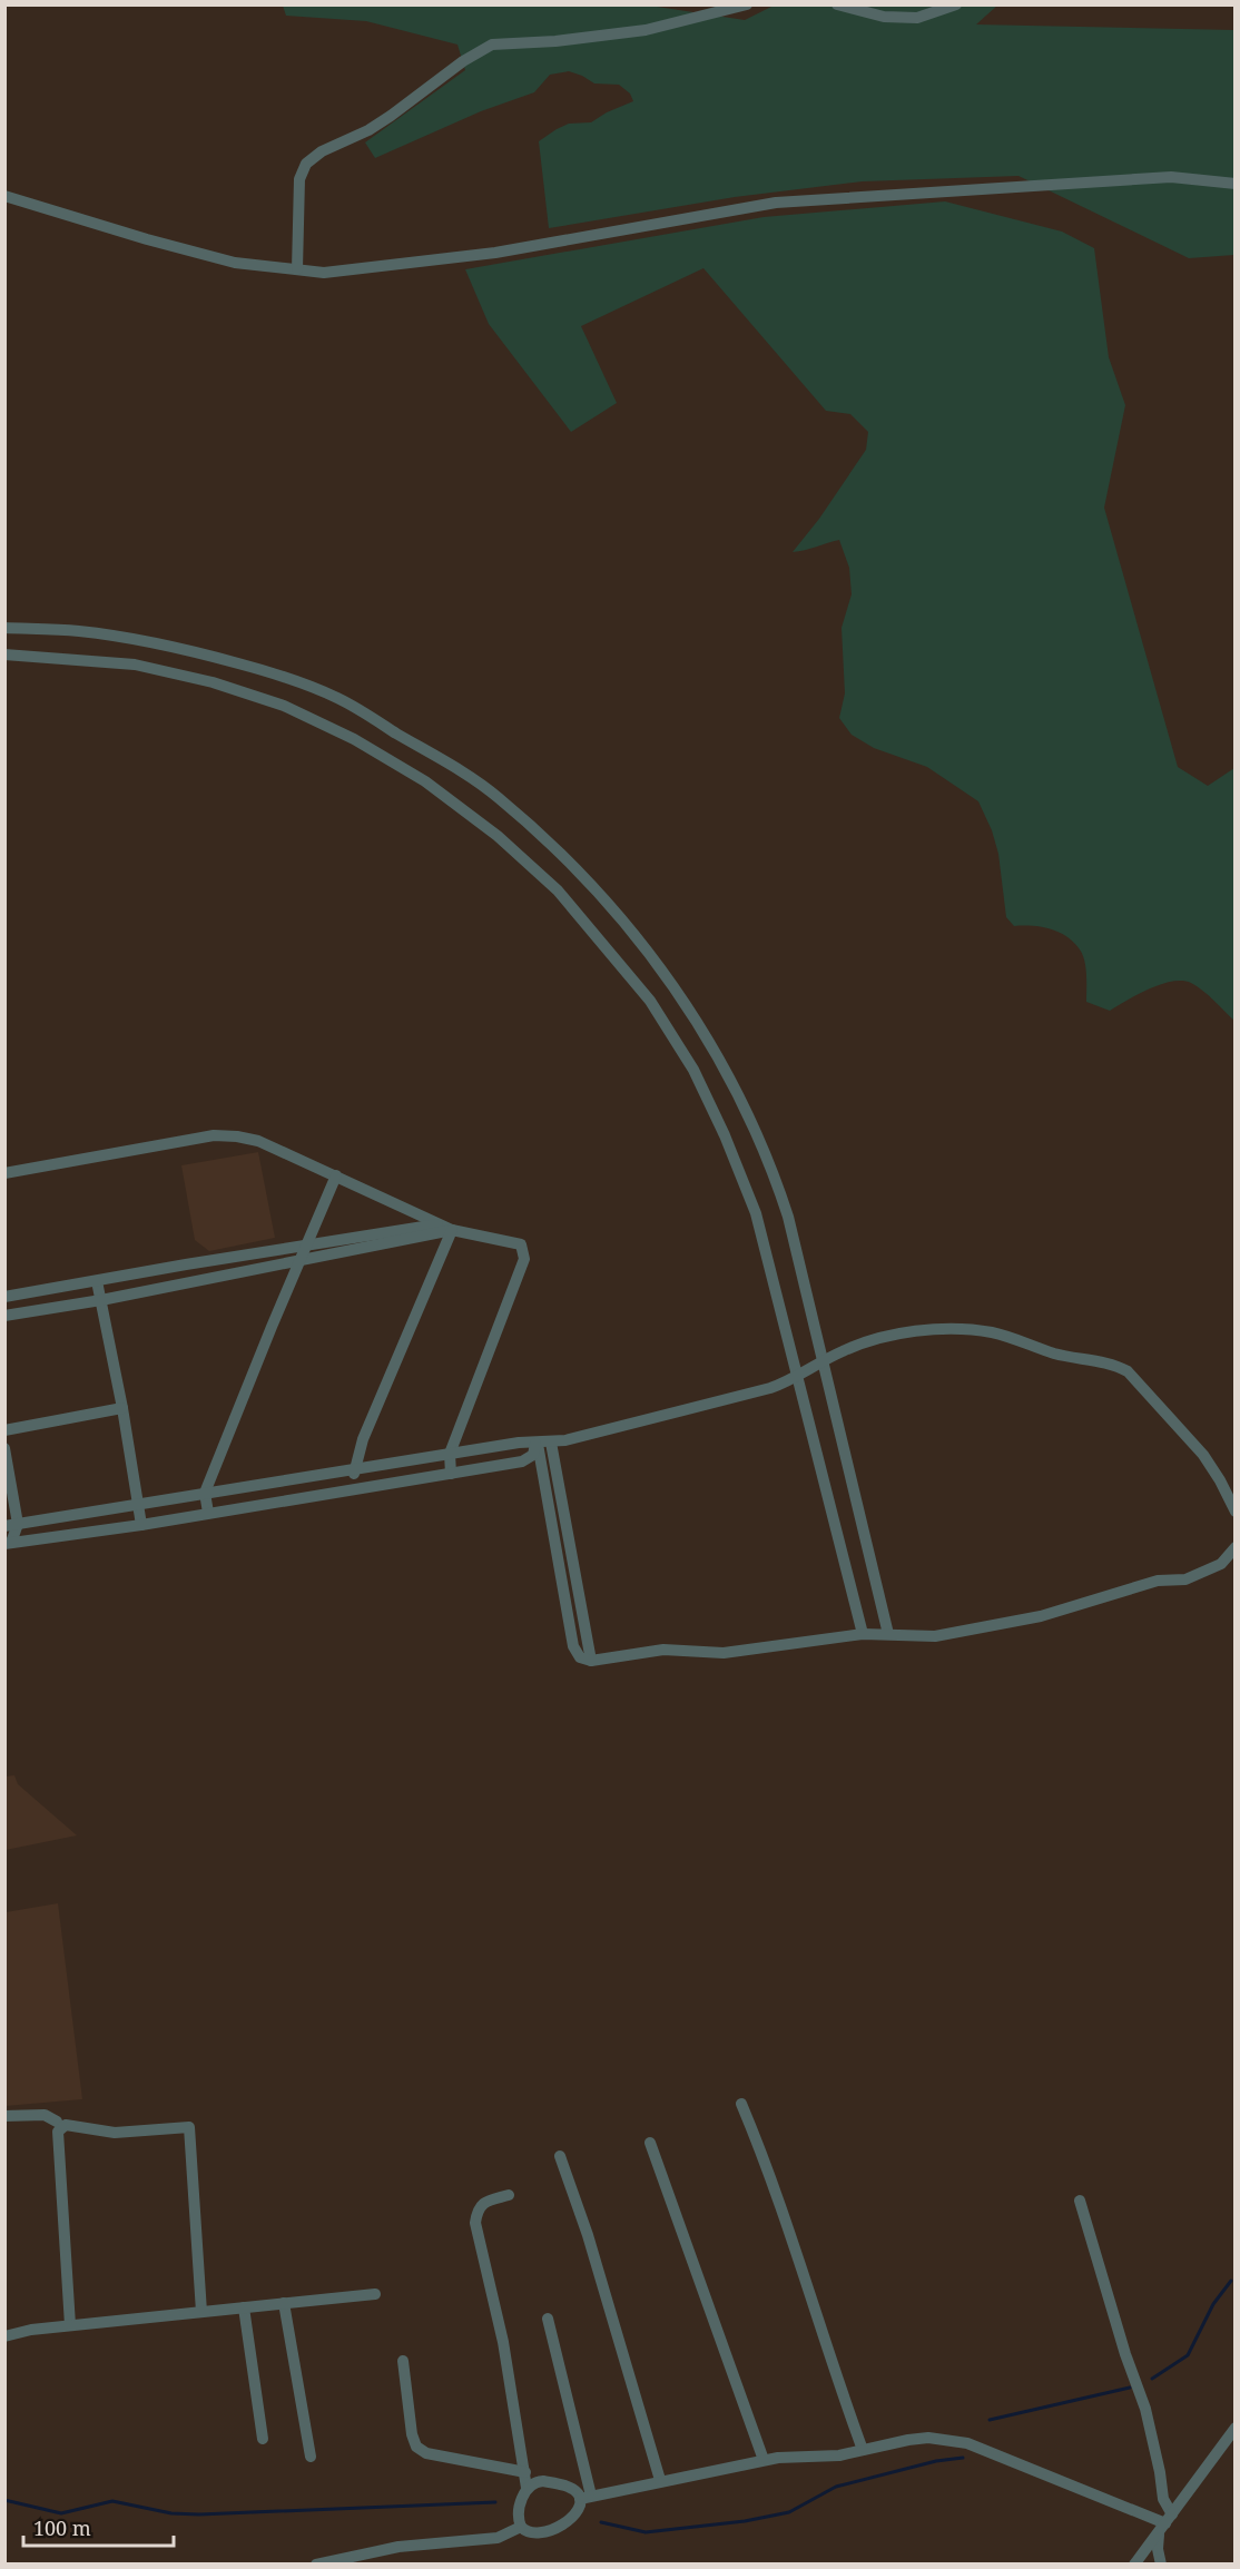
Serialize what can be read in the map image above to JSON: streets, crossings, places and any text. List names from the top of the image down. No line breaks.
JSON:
{"scale_bar":"100 m"}
